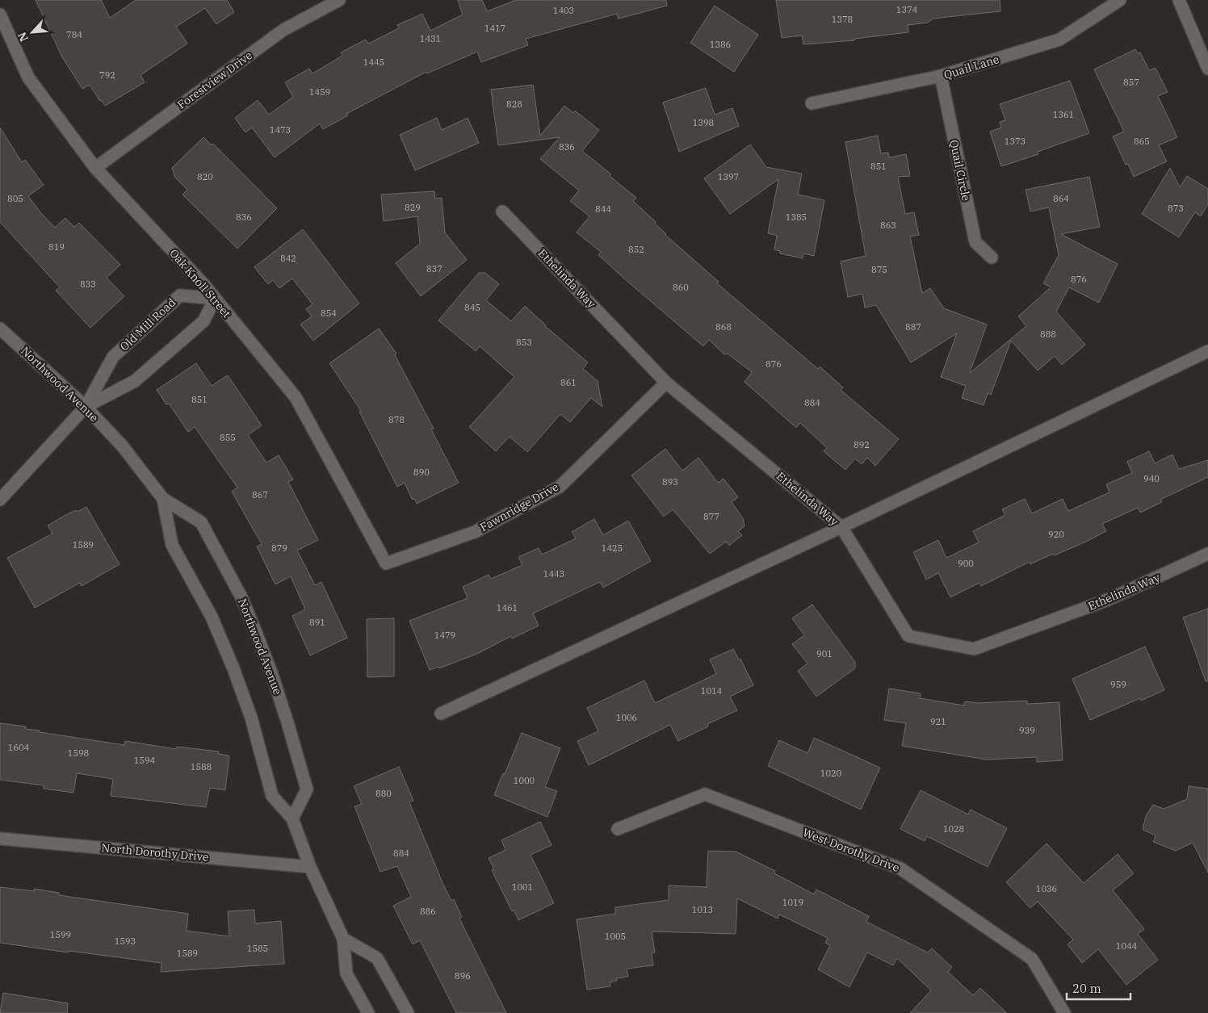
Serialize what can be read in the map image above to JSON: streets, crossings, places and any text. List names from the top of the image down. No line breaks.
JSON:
{"streets":{"street":["Quail Lane","Forestview Drive","Quail Circle","Ethelinda Way","Oak Knoll Street","Old Mill Road","Northwood Avenue","Fawnridge Drive","West Dorothy Drive","North Dorothy Drive"]},"crossings":[["Quail Lane","Quail Circle"],["Forestview Drive","Oak Knoll Street"],["Ethelinda Way","Fawnridge Drive"],["Oak Knoll Street","Old Mill Road"],["Oak Knoll Street","Fawnridge Drive"],["Old Mill Road","Northwood Avenue"],["Northwood Avenue","North Dorothy Drive"]],"house_numbers":["1374","1403","1378","1417","784","1431","1386","1445","792","857","1459","828","1361","1398","1473","1373","865","836","851","820","1397","805","864","829","873","844","836","1385","863","819","852","842","837","875","876","833","860","845","854","868","887","888","853","876","861","851","884","878","855","892","890","940","893","867","877","920","1589","879","1425","900","1443","1461","891","1479","901","959","1014","1006","921","939","1604","1598","1594","1588","1020","1000","880","1028","884","1001","1036","1019","1013","886","1599","1005","1593","1044","1585","1589","896"],"scale_bar":"20 m","north":"bottom left"}
